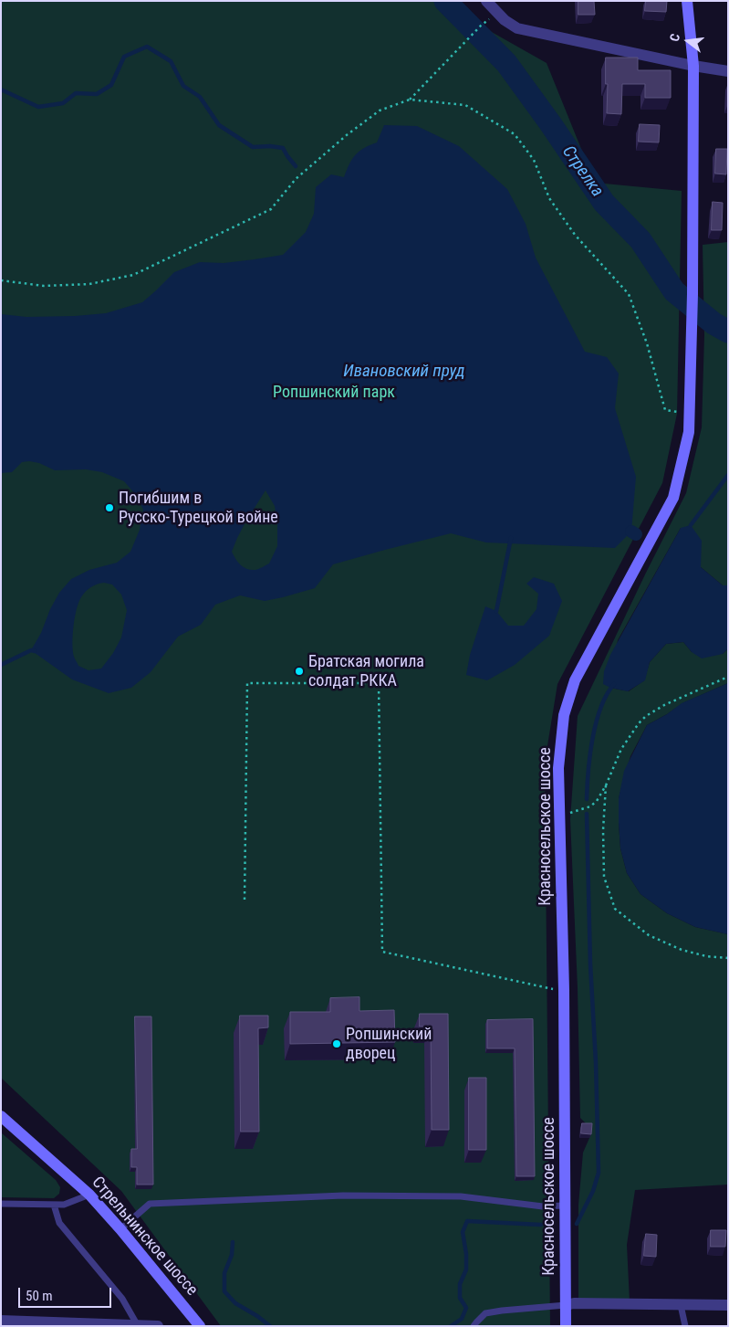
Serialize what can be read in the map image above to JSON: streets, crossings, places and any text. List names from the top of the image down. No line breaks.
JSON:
{"streets":{"main road":["Красносельское шоссе","Стрельнинское шоссе"]},"water":["Стрелка","Ивановский пруд"],"parks":["Ропшинский парк"],"places":["Погибшим в Русско-Турецкой войне","Братская могила солдат РККА","Ропшинский дворец"],"scale_bar":"50 m","north":"left"}
